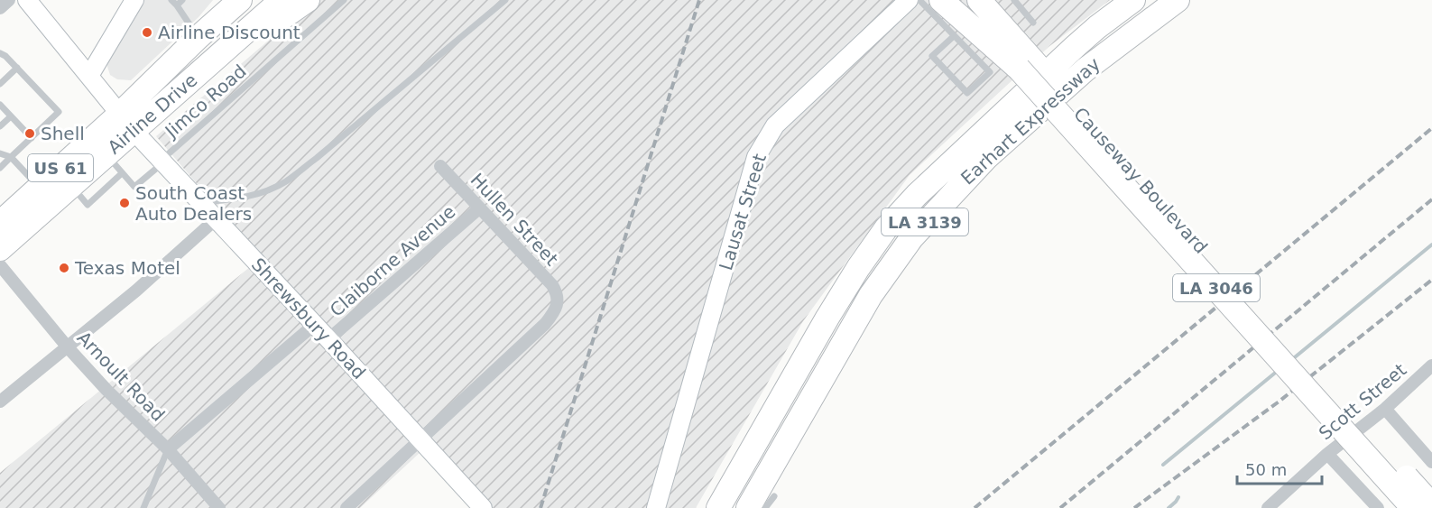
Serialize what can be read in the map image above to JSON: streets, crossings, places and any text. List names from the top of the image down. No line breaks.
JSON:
{"streets":{"highway":["Airline Drive","Earhart Expressway","US 61","Causeway Boulevard","LA 3139","LA 3046"],"street":["Lausat Street","Hullen Street","Claiborne Avenue","Shrewsbury Road","Arnoult Road","Scott Street"],"lane":["Jimco Road"]},"crossings":[["Jimco Road","Shrewsbury Road"],["Airline Drive","Shrewsbury Road"],["Hullen Street","Claiborne Avenue"],["Hullen Street","Shrewsbury Road"],["Claiborne Avenue","Shrewsbury Road"],["Claiborne Avenue","Arnoult Road"]],"places":["Airline Discount","Shell","South Coast Auto Dealers","Texas Motel"],"scale_bar":"50 m"}
